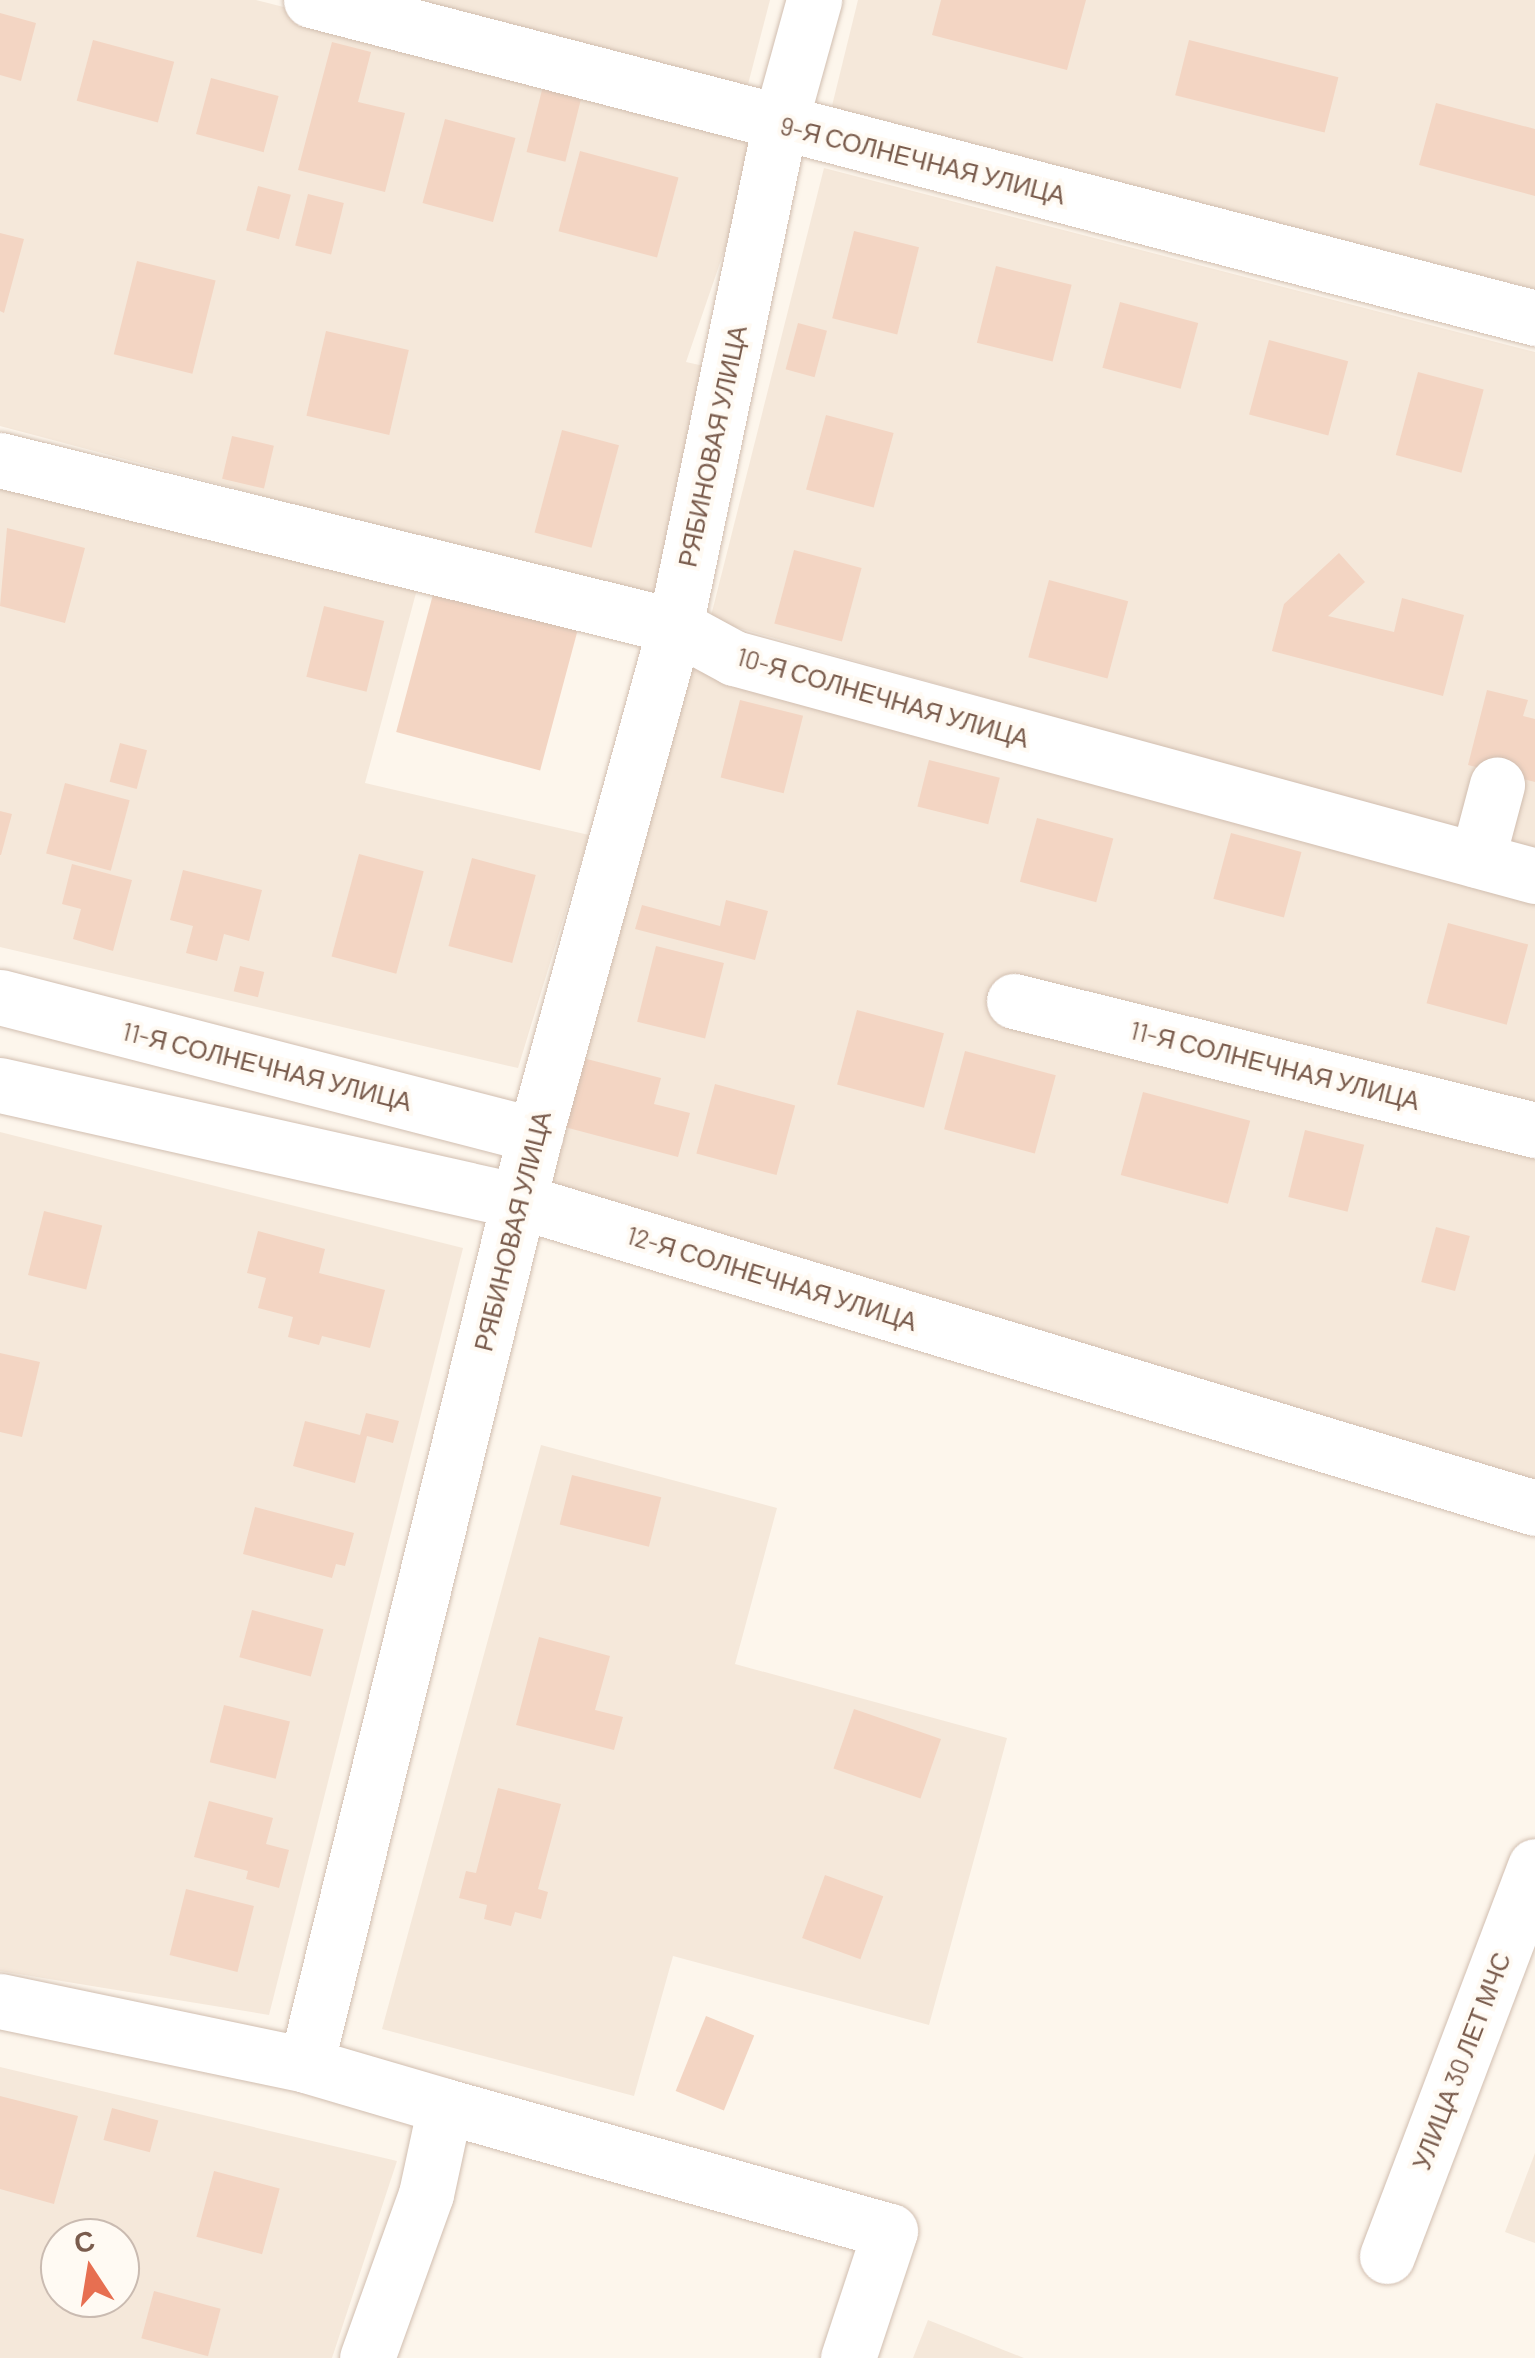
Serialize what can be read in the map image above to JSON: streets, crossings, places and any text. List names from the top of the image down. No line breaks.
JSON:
{"streets":{"street":["9-Я СОЛНЕЧНАЯ УЛИЦА","РЯБИНОВАЯ УЛИЦА","10-Я СОЛНЕЧНАЯ УЛИЦА","11-Я СОЛНЕЧНАЯ УЛИЦА","12-Я СОЛНЕЧНАЯ УЛИЦА","УЛИЦА 30 ЛЕТ МЧС"]},"crossings":[["9-Я СОЛНЕЧНАЯ УЛИЦА","РЯБИНОВАЯ УЛИЦА"],["РЯБИНОВАЯ УЛИЦА","10-Я СОЛНЕЧНАЯ УЛИЦА"],["РЯБИНОВАЯ УЛИЦА","11-Я СОЛНЕЧНАЯ УЛИЦА"],["РЯБИНОВАЯ УЛИЦА","12-Я СОЛНЕЧНАЯ УЛИЦА"]],"north":"top"}
